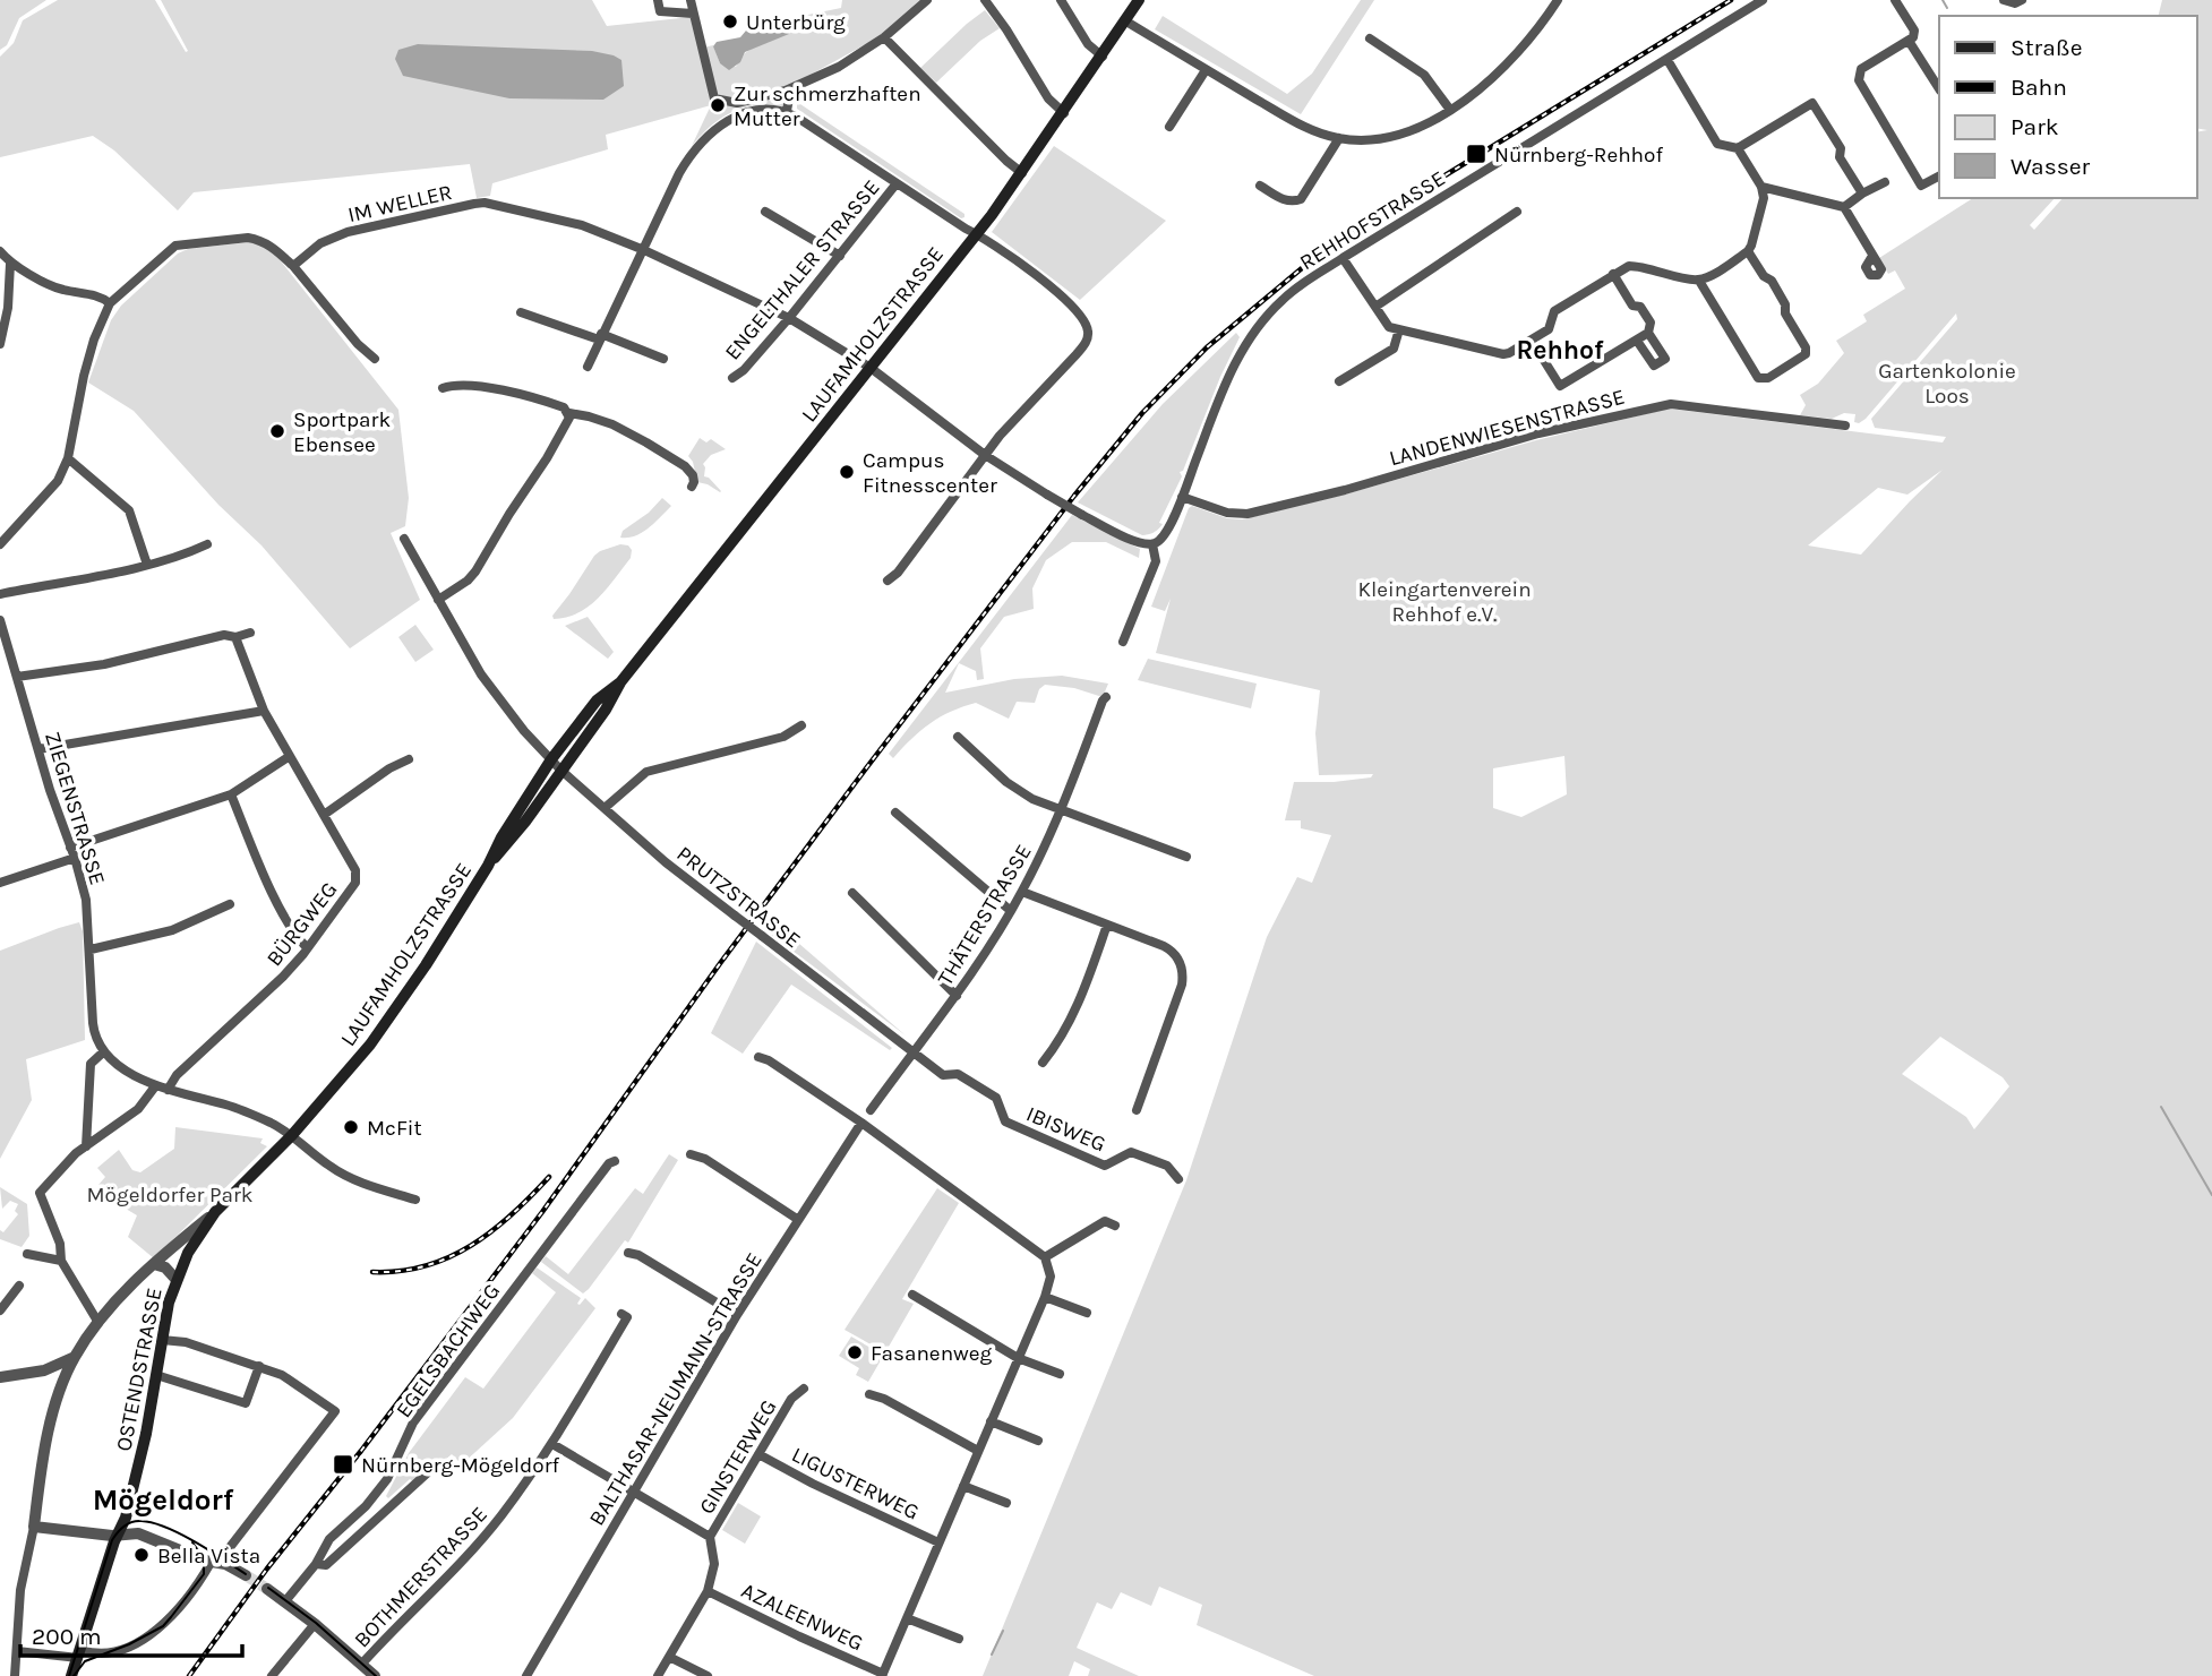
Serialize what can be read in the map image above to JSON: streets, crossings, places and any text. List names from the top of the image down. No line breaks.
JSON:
{"streets":{"main road":["LAUFAMHOLZSTRASSE","OSTENDSTRASSE"],"street":["IM WELLER","REHHOFSTRASSE","ENGELTHALER STRASSE","LANDENWIESENSTRASSE","ZIEGENSTRASSE","PRUTZSTRASSE","THÄTERSTRASSE","BÜRGWEG","IBISWEG","EGELSBACHWEG","BALTHASAR-NEUMANN-STRASSE","GINSTERWEG","LIGUSTERWEG","BOTHMERSTRASSE","AZALEENWEG"]},"crossings":[["IM WELLER","ENGELTHALER STRASSE"],["IM WELLER","LAUFAMHOLZSTRASSE"],["REHHOFSTRASSE","LANDENWIESENSTRASSE"],["LAUFAMHOLZSTRASSE","PRUTZSTRASSE"],["LAUFAMHOLZSTRASSE","OSTENDSTRASSE"],["PRUTZSTRASSE","THÄTERSTRASSE"],["PRUTZSTRASSE","IBISWEG"],["THÄTERSTRASSE","IBISWEG"],["GINSTERWEG","LIGUSTERWEG"],["GINSTERWEG","AZALEENWEG"]],"districts":["Rehhof","Mögeldorf"],"parks":["Gartenkolonie Loos","Kleingartenverein Rehhof e.V.","Mögeldorfer Park"],"places":{"other":["Unterbürg","Zur schmerzhaften Mutter","Sportpark Ebensee","Campus Fitnesscenter","McFit","Fasanenweg","Bella Vista"],"transit":["Nürnberg-Rehhof","Nürnberg-Mögeldorf"]},"legend":["Straße","Bahn","Park","Wasser"],"scale_bar":"200 m"}
